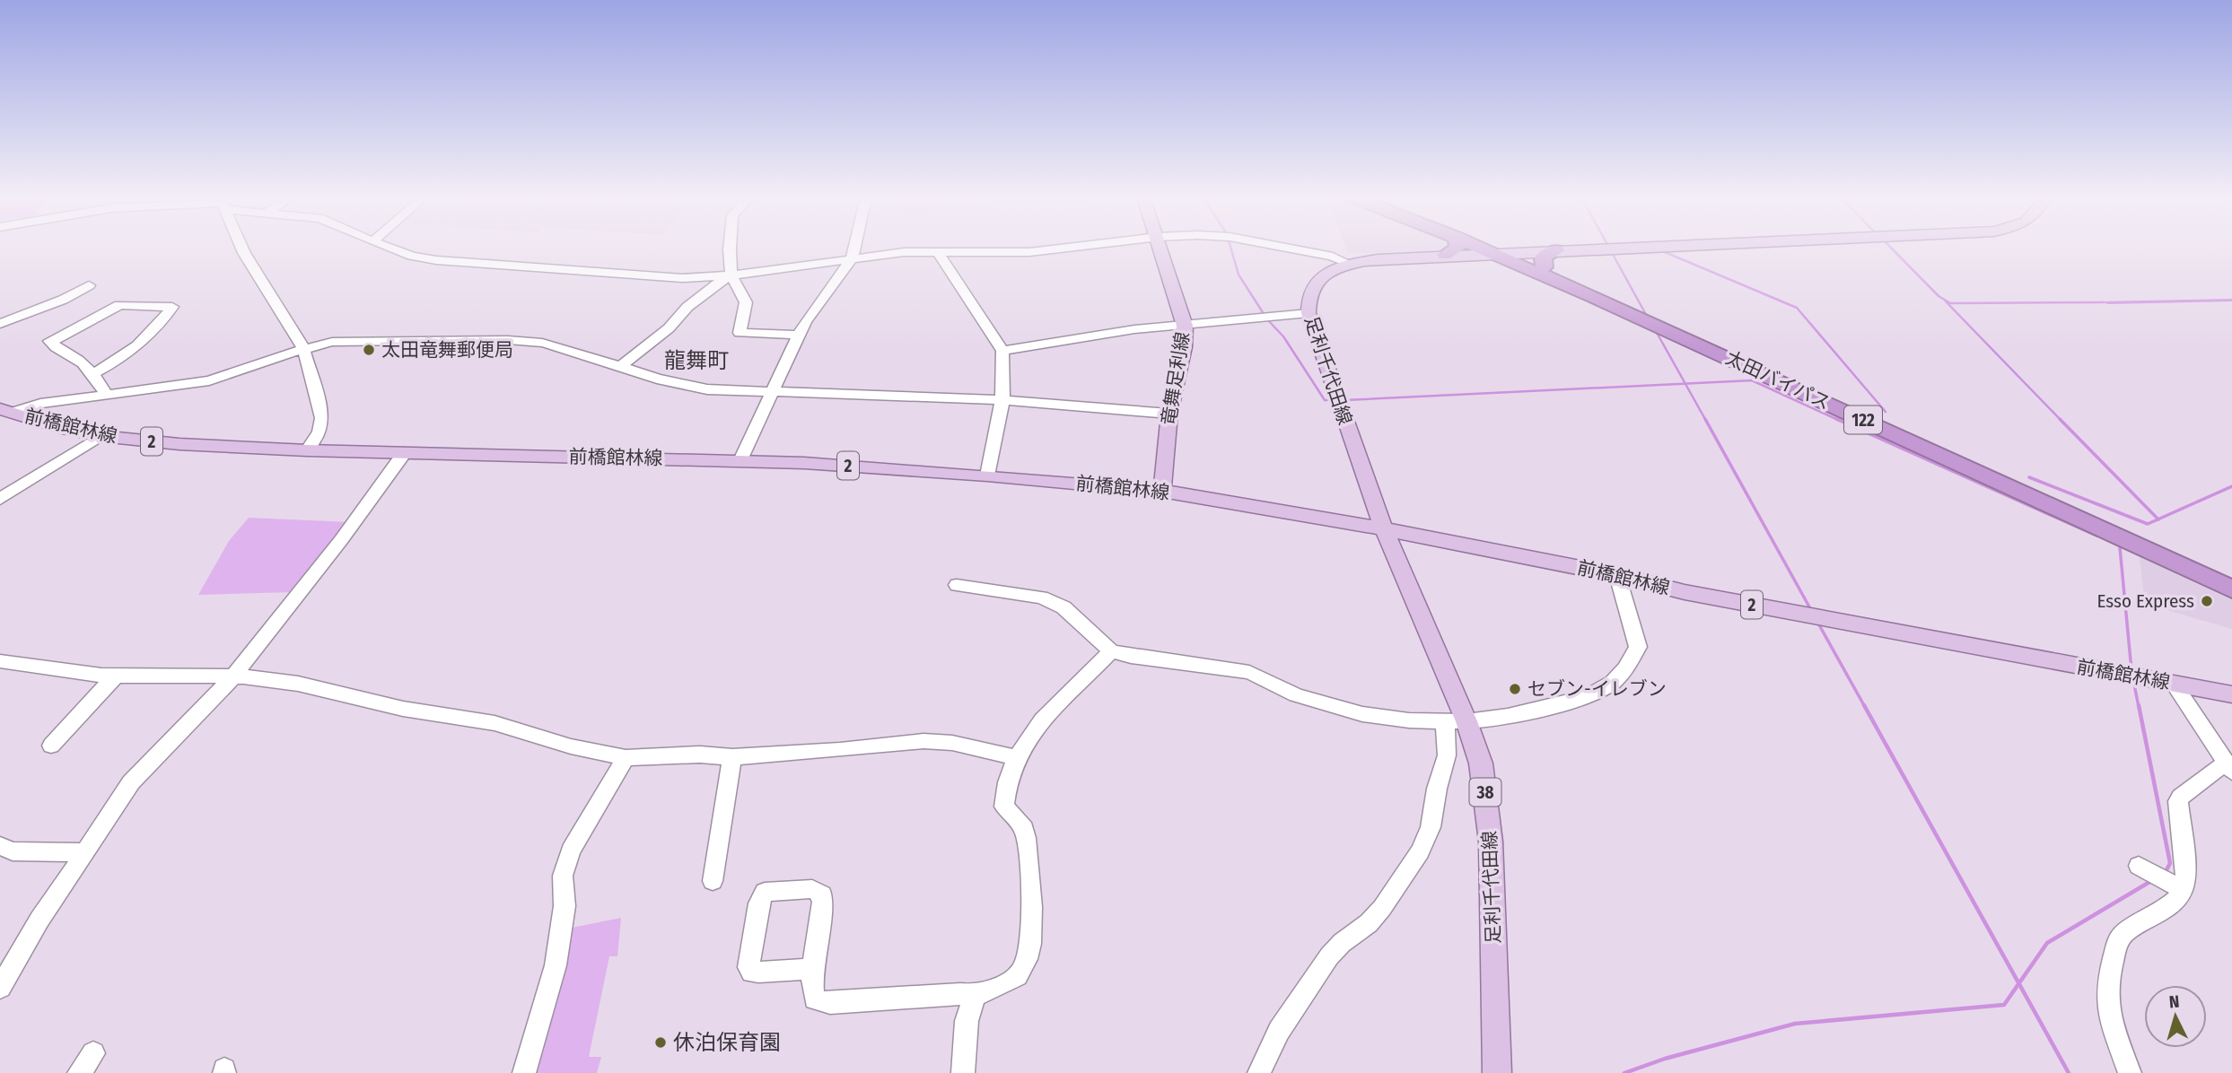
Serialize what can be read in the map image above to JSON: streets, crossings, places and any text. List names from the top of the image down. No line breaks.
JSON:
{"streets":{"highway":["太田バイパス","122"],"main road":["足利千代田線","竜舞足利線","前橋館林線","2","38"]},"crossings":[["足利千代田線","太田バイパス"],["足利千代田線","前橋館林線"],["竜舞足利線","前橋館林線"]],"districts":["龍舞町"],"places":["太田竜舞郵便局","Esso Express","セブン-イレブン","休泊保育園"],"north":"top"}
